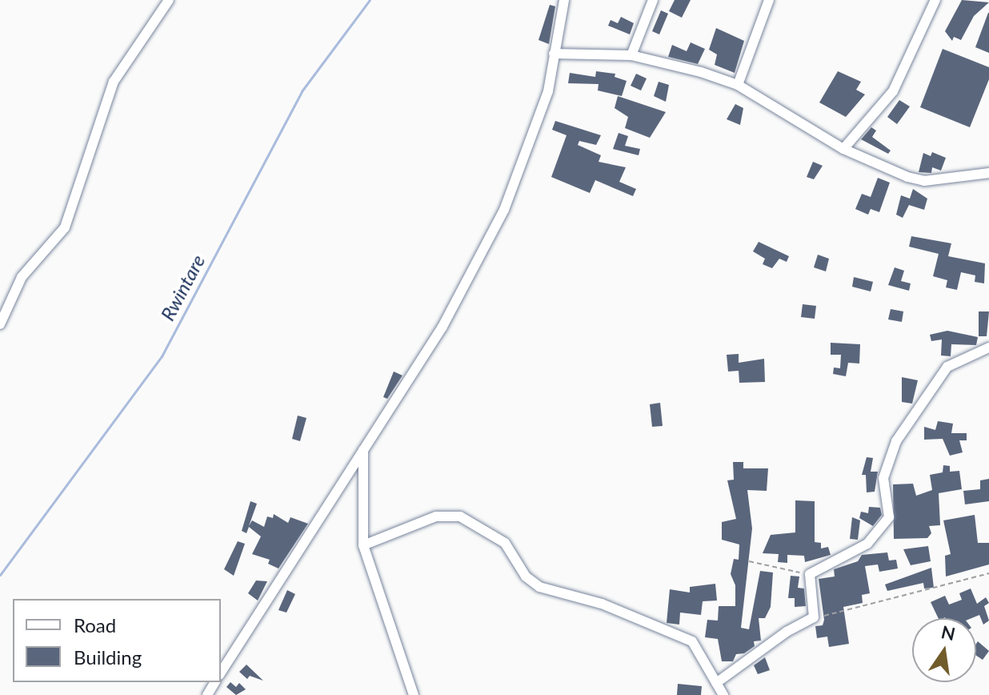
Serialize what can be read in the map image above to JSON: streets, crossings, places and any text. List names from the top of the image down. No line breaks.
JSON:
{"water":["Rwintare"],"legend":["Road","Building"],"north":"top"}
